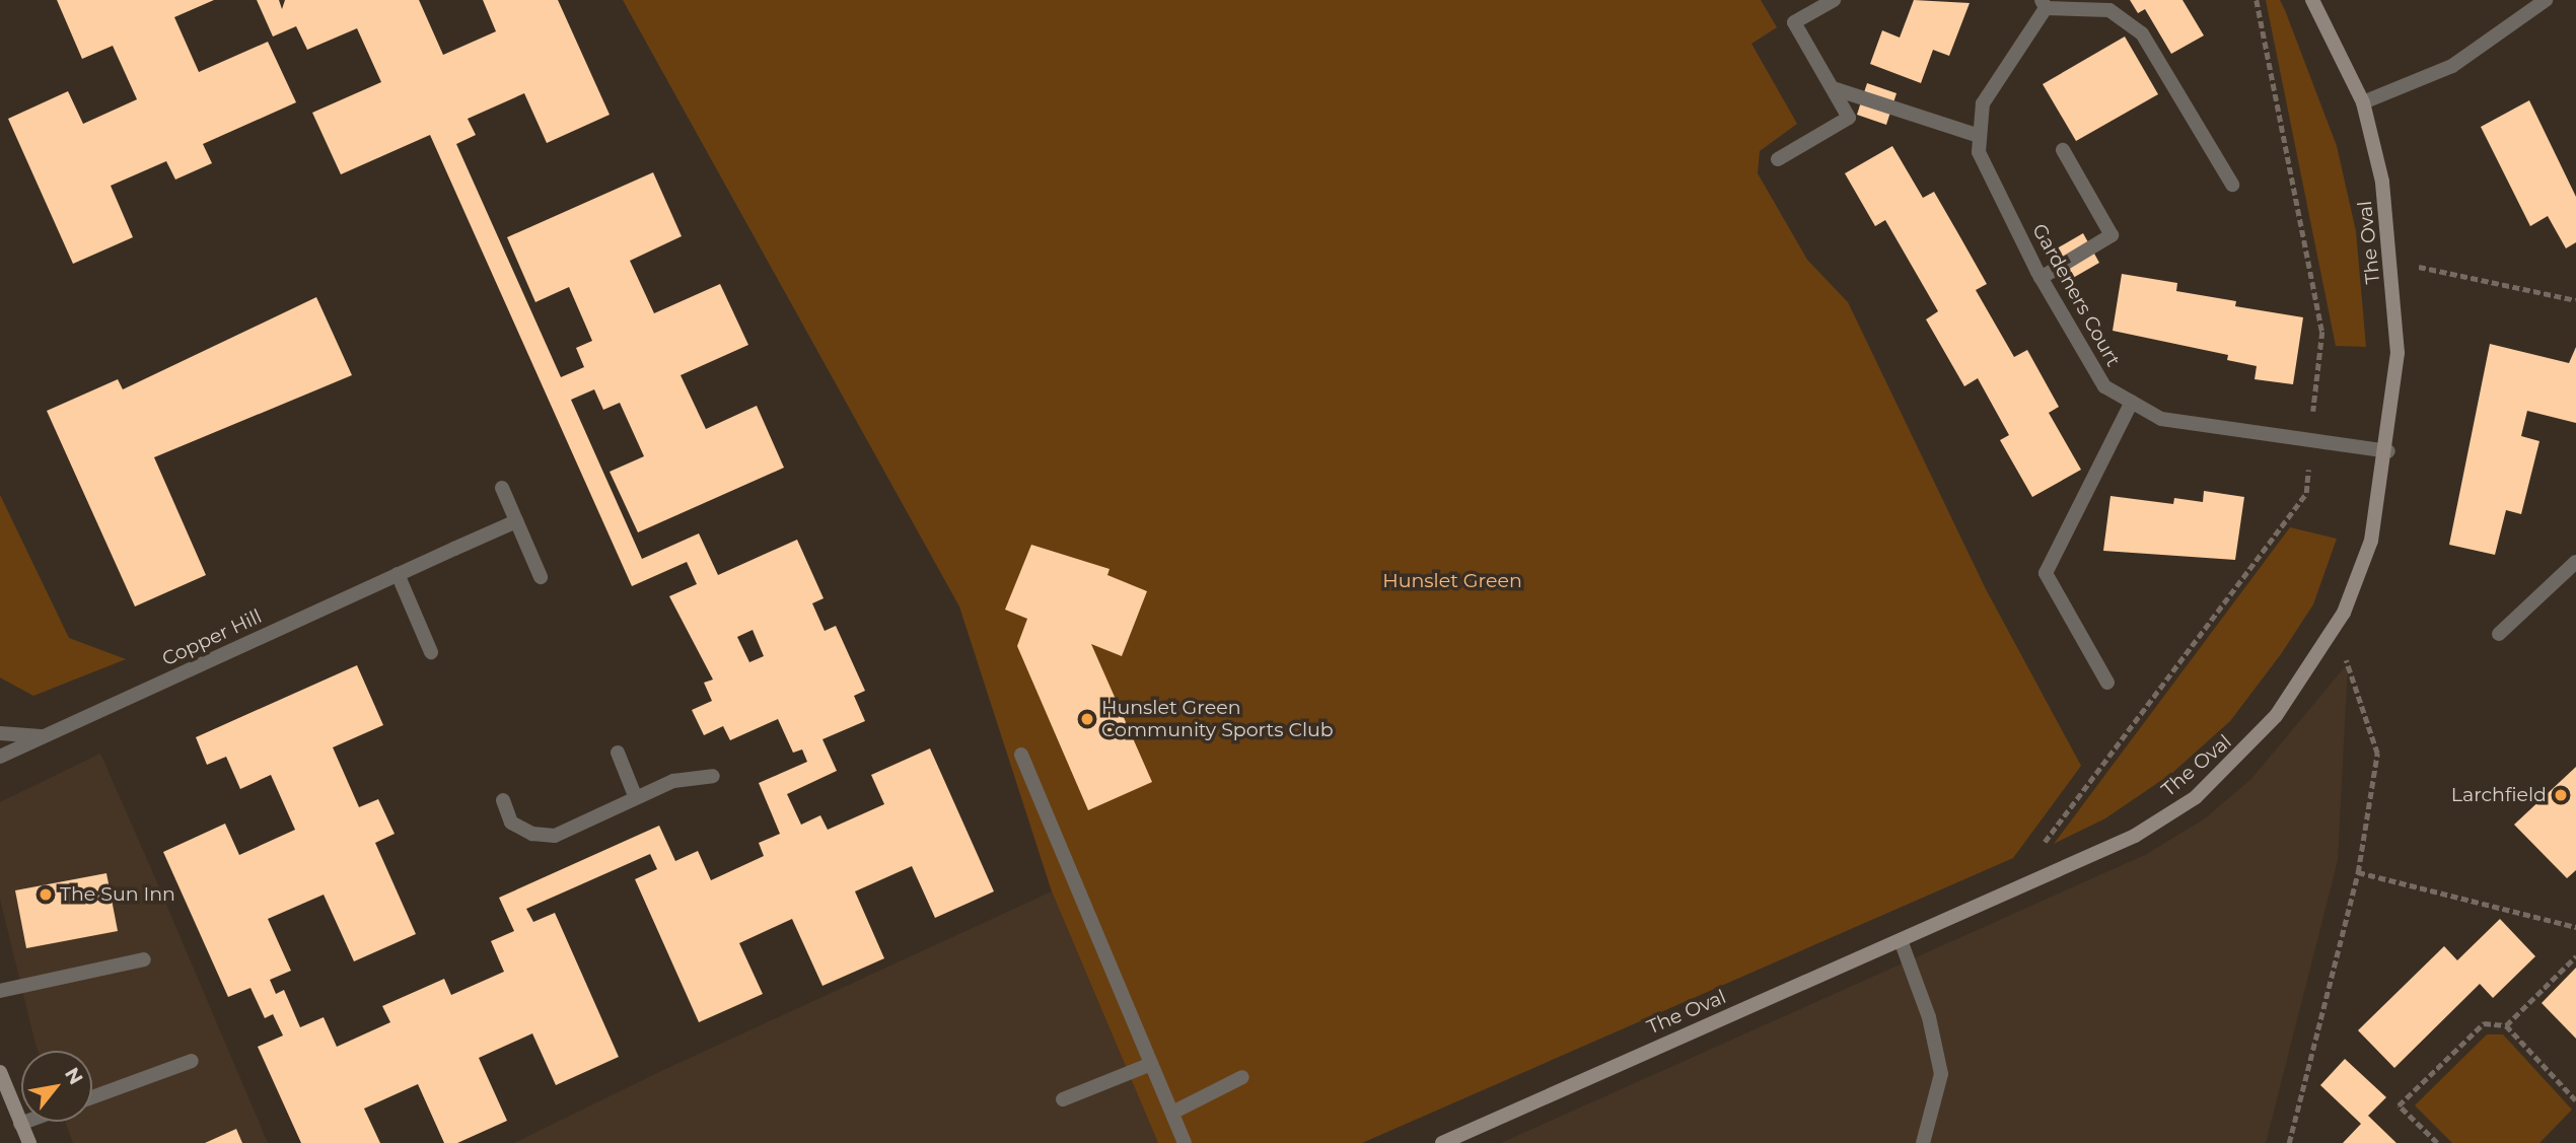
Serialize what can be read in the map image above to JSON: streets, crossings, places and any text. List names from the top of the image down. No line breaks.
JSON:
{"streets":{"street":["The Oval","Gardeners Court","Copper Hill"]},"crossings":[["The Oval","Gardeners Court"]],"parks":["Hunslet Green"],"places":["Hunslet Green Community Sports Club","Larchfield","The Sun Inn"],"north":"top right"}
